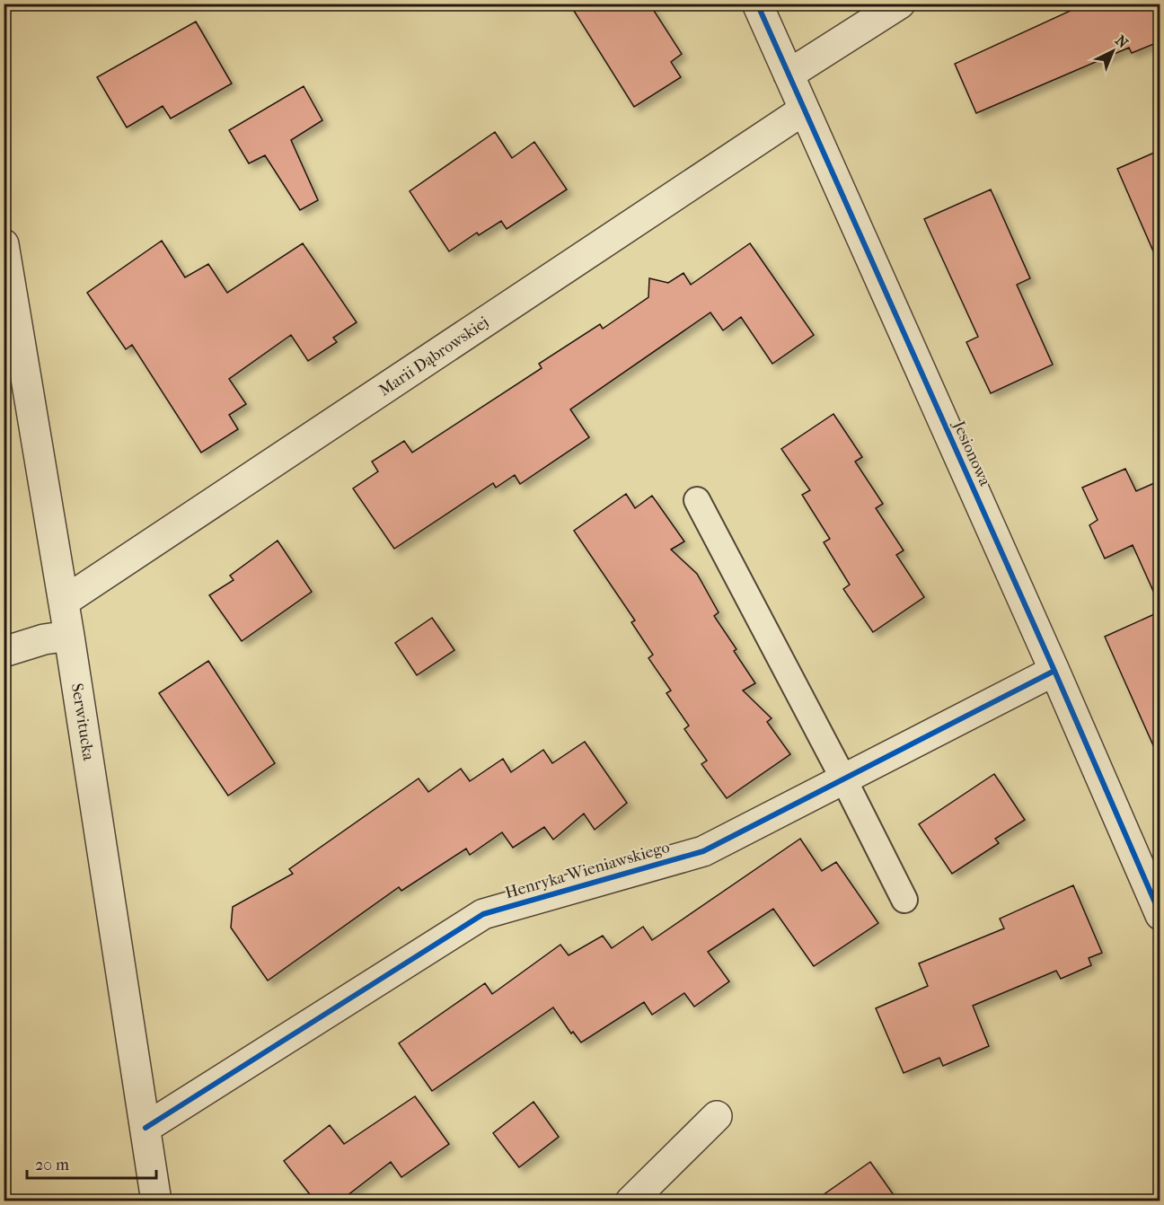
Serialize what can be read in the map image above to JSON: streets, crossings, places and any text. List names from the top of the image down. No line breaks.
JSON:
{"streets":{"street":["Marii Dąbrowskiej","Jesionowa","Serwitucka","Henryka Wieniawskiego"]},"crossings":[["Marii Dąbrowskiej","Jesionowa"],["Marii Dąbrowskiej","Serwitucka"],["Jesionowa","Henryka Wieniawskiego"],["Serwitucka","Henryka Wieniawskiego"]],"scale_bar":"20 m","north":"top right"}
